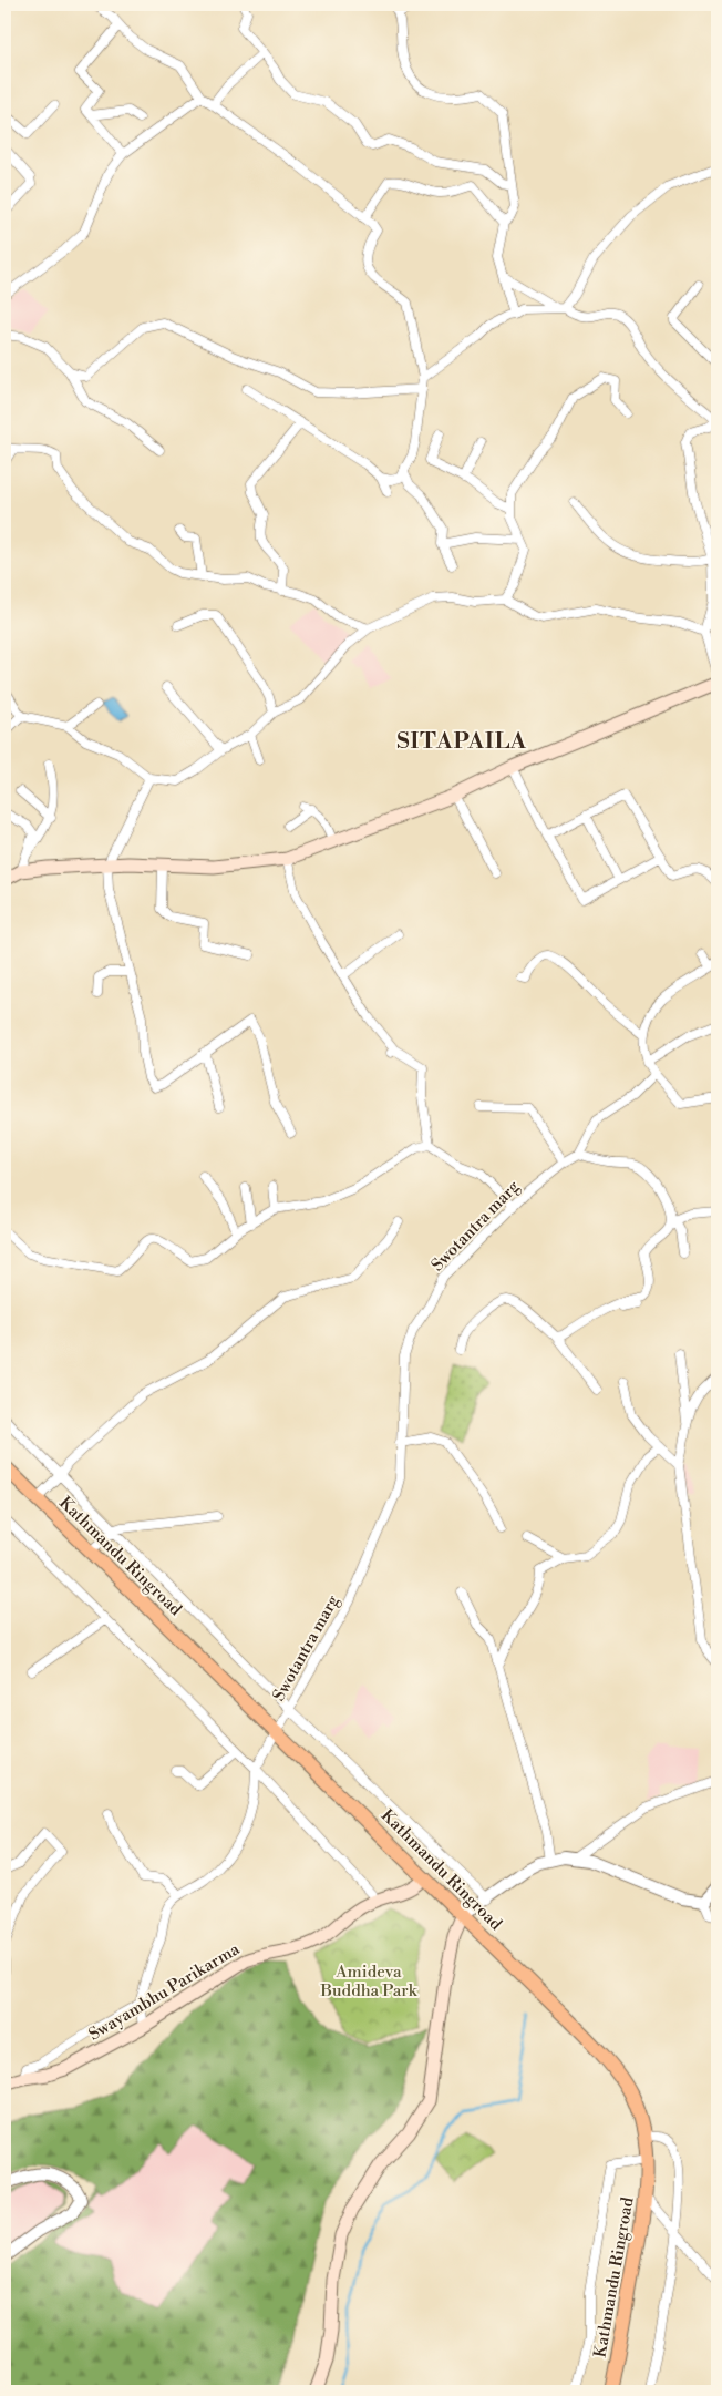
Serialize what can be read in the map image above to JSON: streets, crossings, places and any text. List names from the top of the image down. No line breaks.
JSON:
{"streets":{"highway":["Kathmandu Ringroad"],"main road":["Swayambhu Parikarma"],"street":["Swotantra marg"]},"crossings":[["Swotantra marg","Kathmandu Ringroad"],["Kathmandu Ringroad","Swayambhu Parikarma"]],"districts":["SITAPAILA"],"parks":["Amideva Buddha Park"]}
